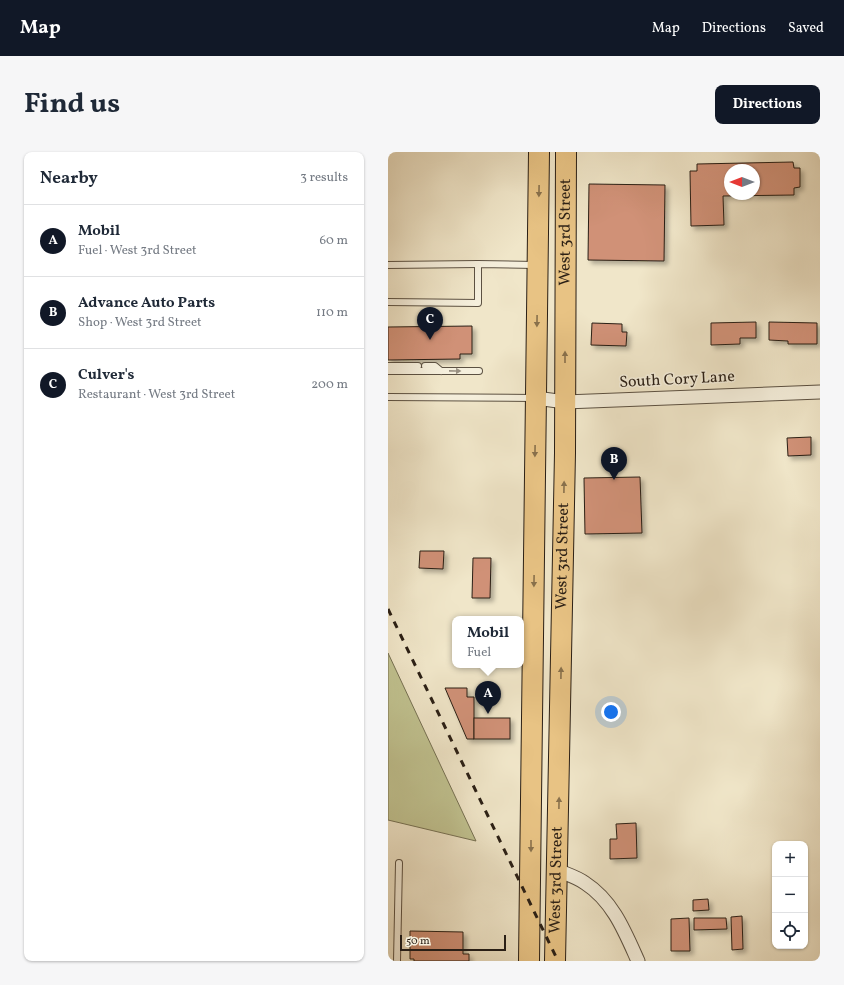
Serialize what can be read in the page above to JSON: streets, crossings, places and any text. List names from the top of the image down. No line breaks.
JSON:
{"streets":{"main road":["West 3rd Street"],"street":["South Cory Lane"]},"crossings":[["West 3rd Street","South Cory Lane"]],"scale_bar":"50 m","north":"left","page":{"header":"Map","nav":["Map","Directions","Saved"],"title":"Find us","buttons":"Directions","heading":["Nearby","3 results"],"list":[{"mark":"A","name":"Mobil","note":"Fuel · West 3rd Street","value":"60 m"},{"mark":"B","name":"Advance Auto Parts","note":"Shop · West 3rd Street","value":"110 m"},{"mark":"C","name":"Culver's","note":"Restaurant · West 3rd Street","value":"200 m"}],"pins":["C","B","A"],"popup":["Mobil","Fuel"],"map_buttons":["+","−"],"scale":"50 m"}}
